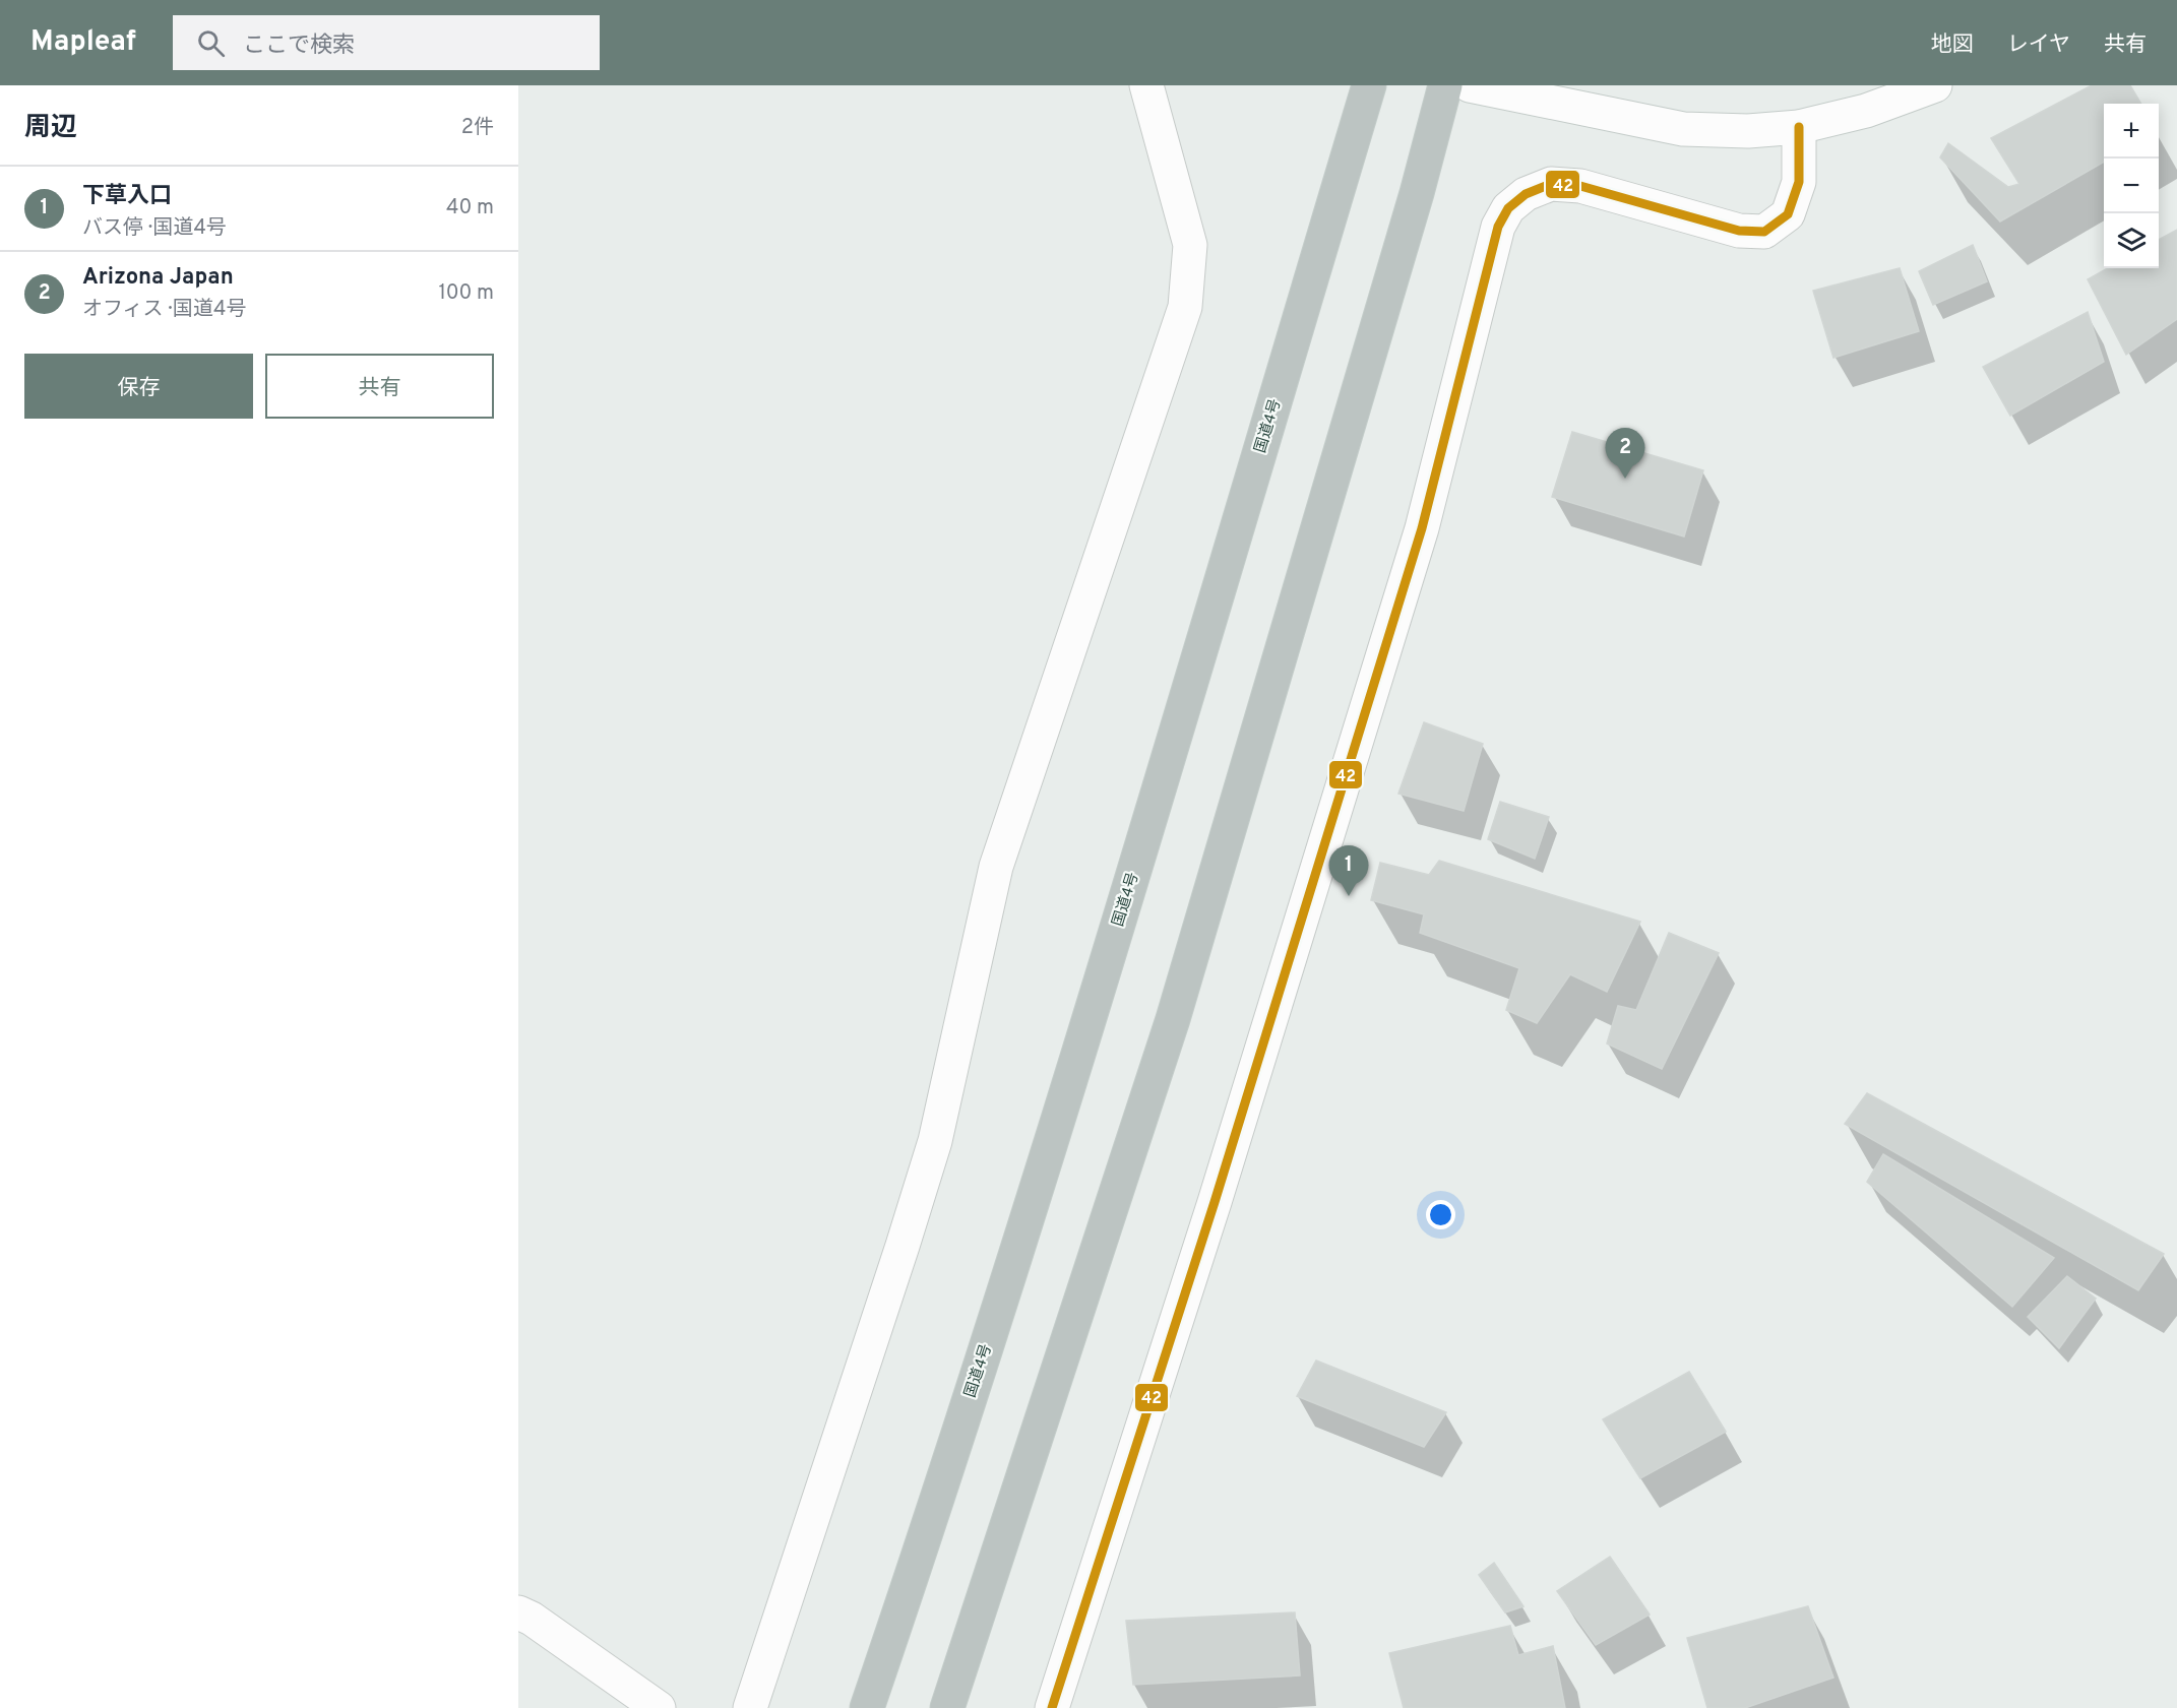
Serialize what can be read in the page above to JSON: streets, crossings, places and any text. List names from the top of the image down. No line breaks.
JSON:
{"streets":{"highway":["国道4号"]},"lines":["transit line 42"],"page":{"header":"Mapleaf","search":"ここで検索","nav":["地図","レイヤ","共有"],"heading":["周辺","2件"],"map_buttons":["+","−"],"list":[{"mark":"1","name":"下草入口","note":"バス停 · 国道4号","value":"40 m"},{"mark":"2","name":"Arizona Japan","note":"オフィス · 国道4号","value":"100 m"}],"buttons":["保存","共有"],"pins":["2","1"]}}
